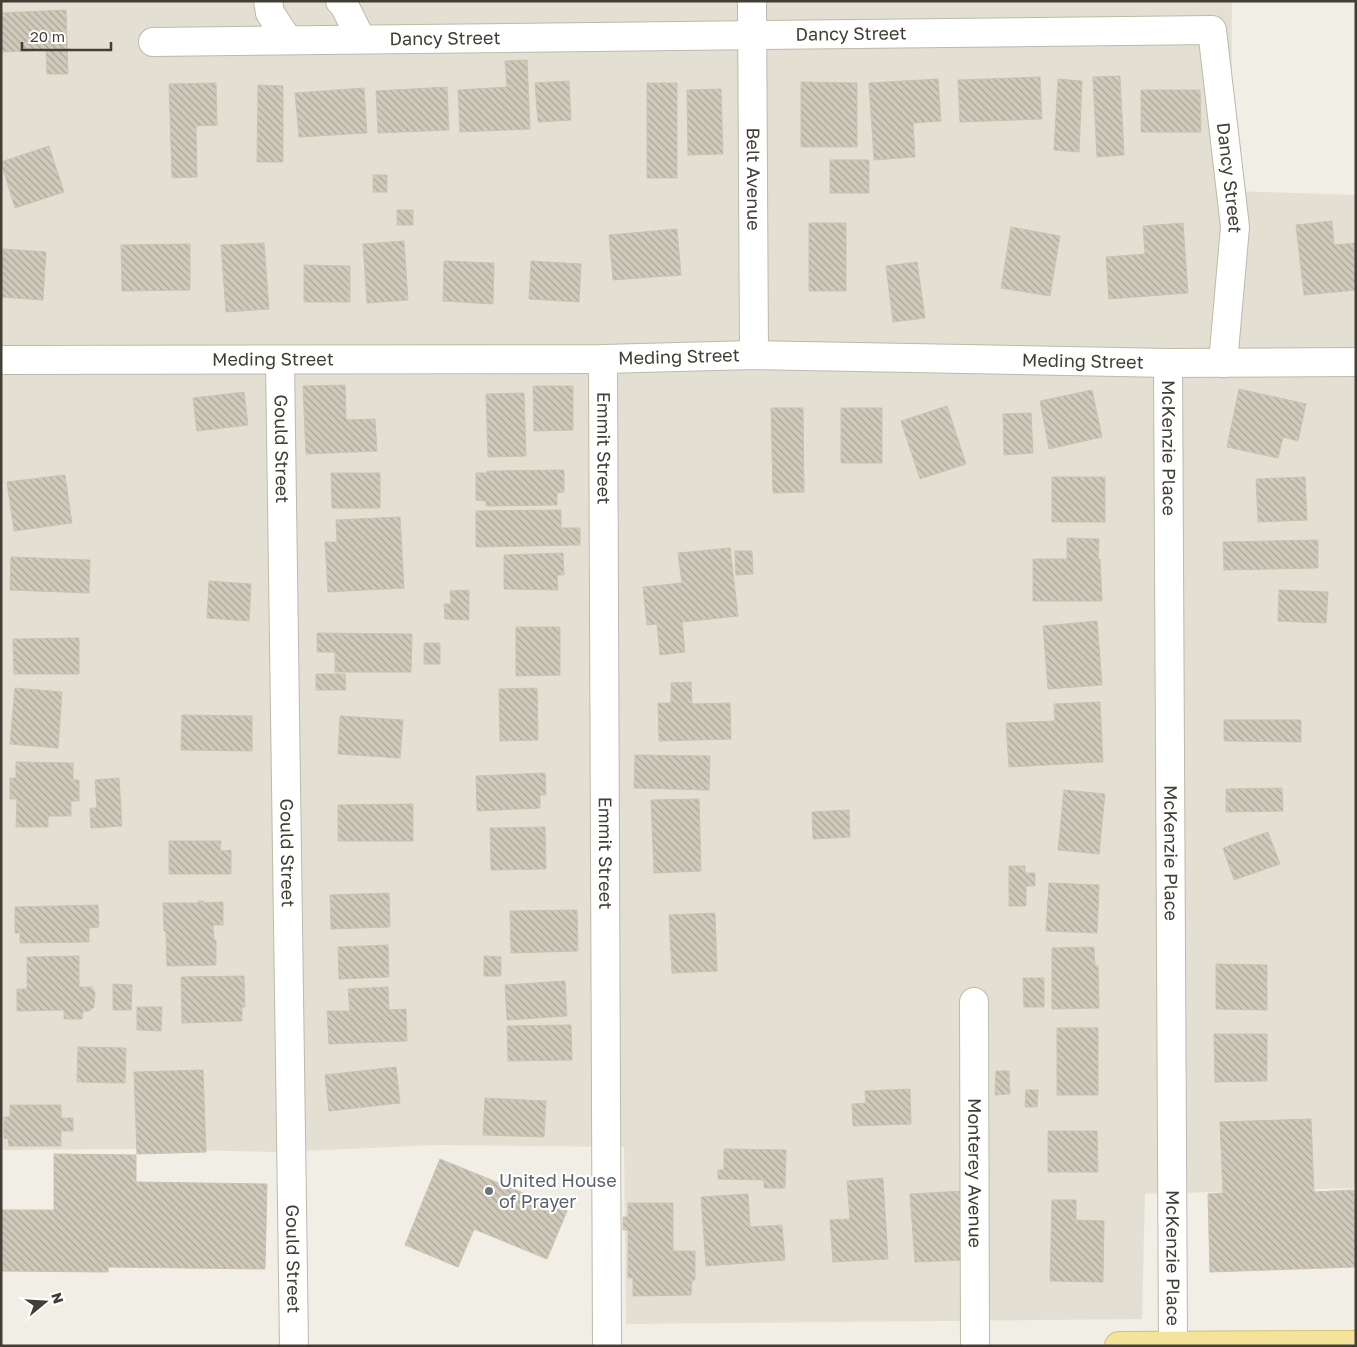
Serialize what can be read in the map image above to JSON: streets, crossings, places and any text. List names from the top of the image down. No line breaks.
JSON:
{"streets":{"street":["Dancy Street","Belt Avenue","Meding Street","Gould Street","Emmit Street","McKenzie Place","Monterey Avenue"]},"crossings":[["Dancy Street","Belt Avenue"],["Dancy Street","Meding Street"],["Belt Avenue","Meding Street"],["Meding Street","Gould Street"],["Meding Street","Emmit Street"],["Meding Street","McKenzie Place"]],"places":["United House of Prayer"],"scale_bar":"20 m","north":"right"}
